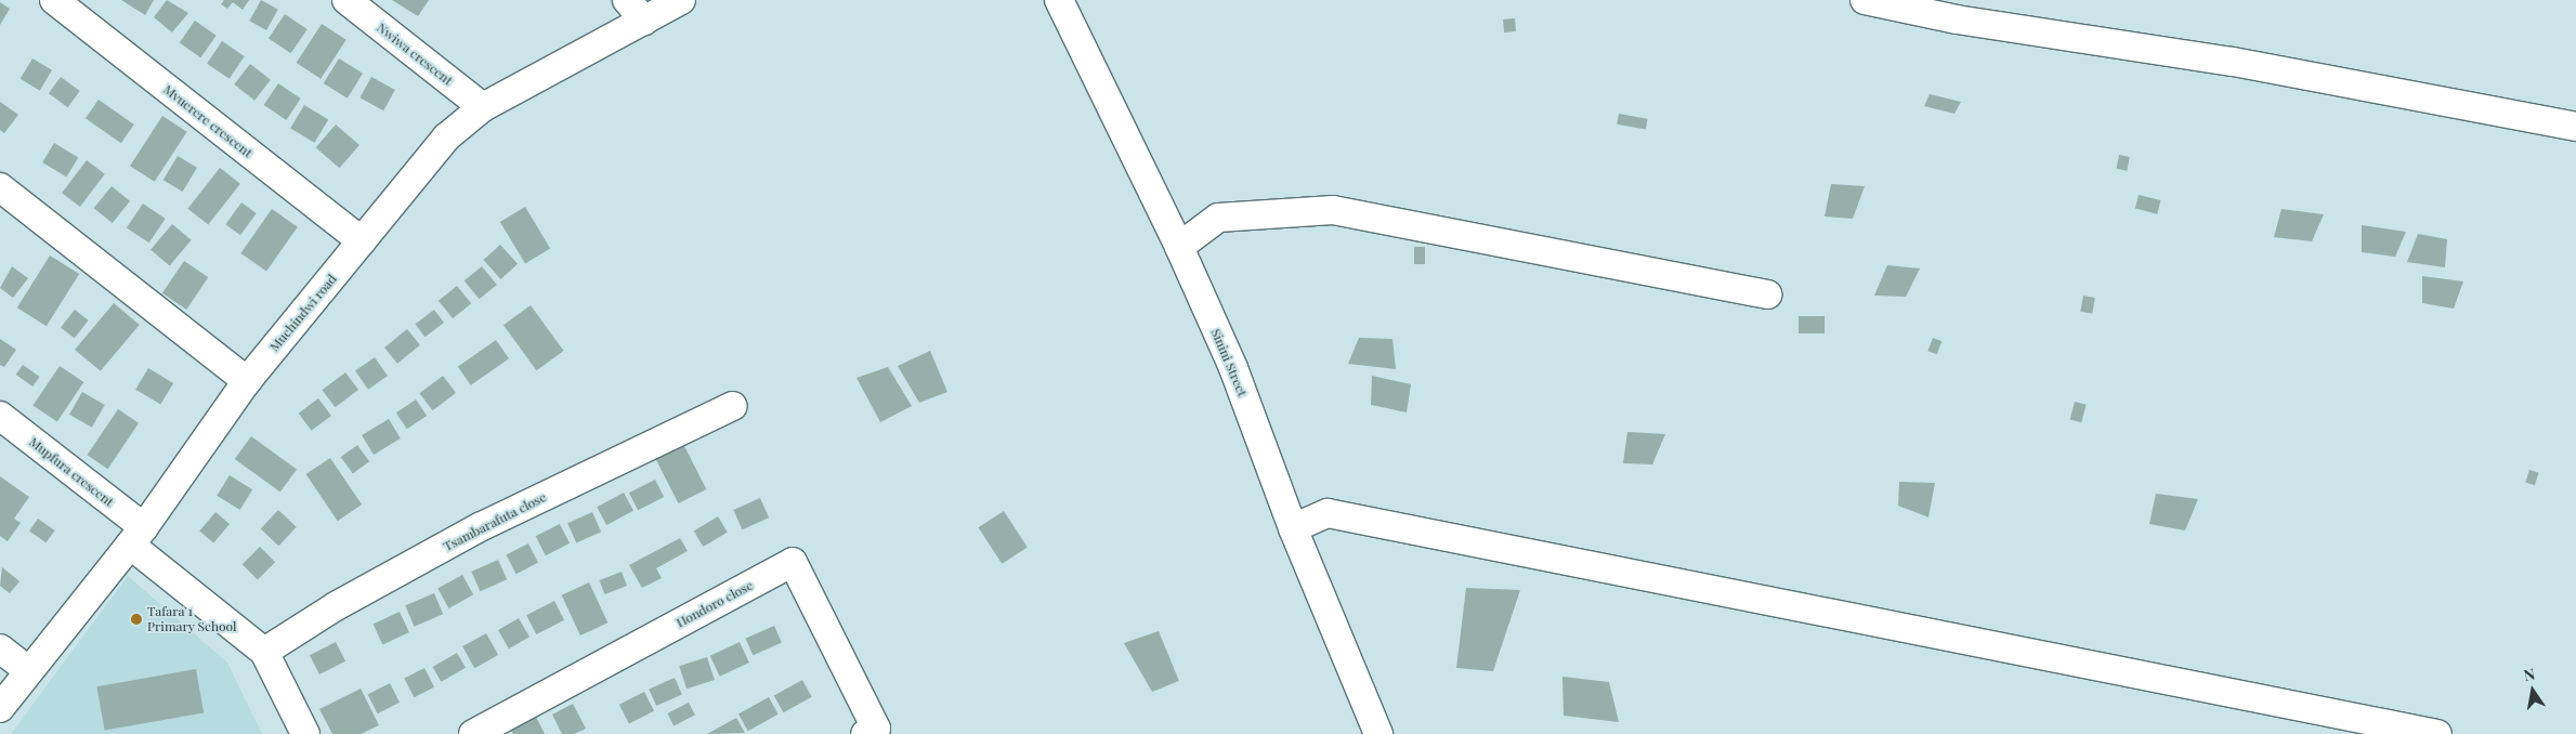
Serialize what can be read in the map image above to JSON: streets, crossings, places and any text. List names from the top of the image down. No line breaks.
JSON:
{"streets":{"street":["Nwiwa crescent","Mvuerere crescent","Muchindwi road","Sinini Street","Mupfura crescent","Tsambarafuta close","Hondoro close"]},"crossings":[["Nwiwa crescent","Muchindwi road"],["Mvuerere crescent","Muchindwi road"],["Muchindwi road","Mupfura crescent"],["Mupfura crescent","Tsambarafuta close"]],"places":["Tafara 1 Primary School"],"north":"top"}
